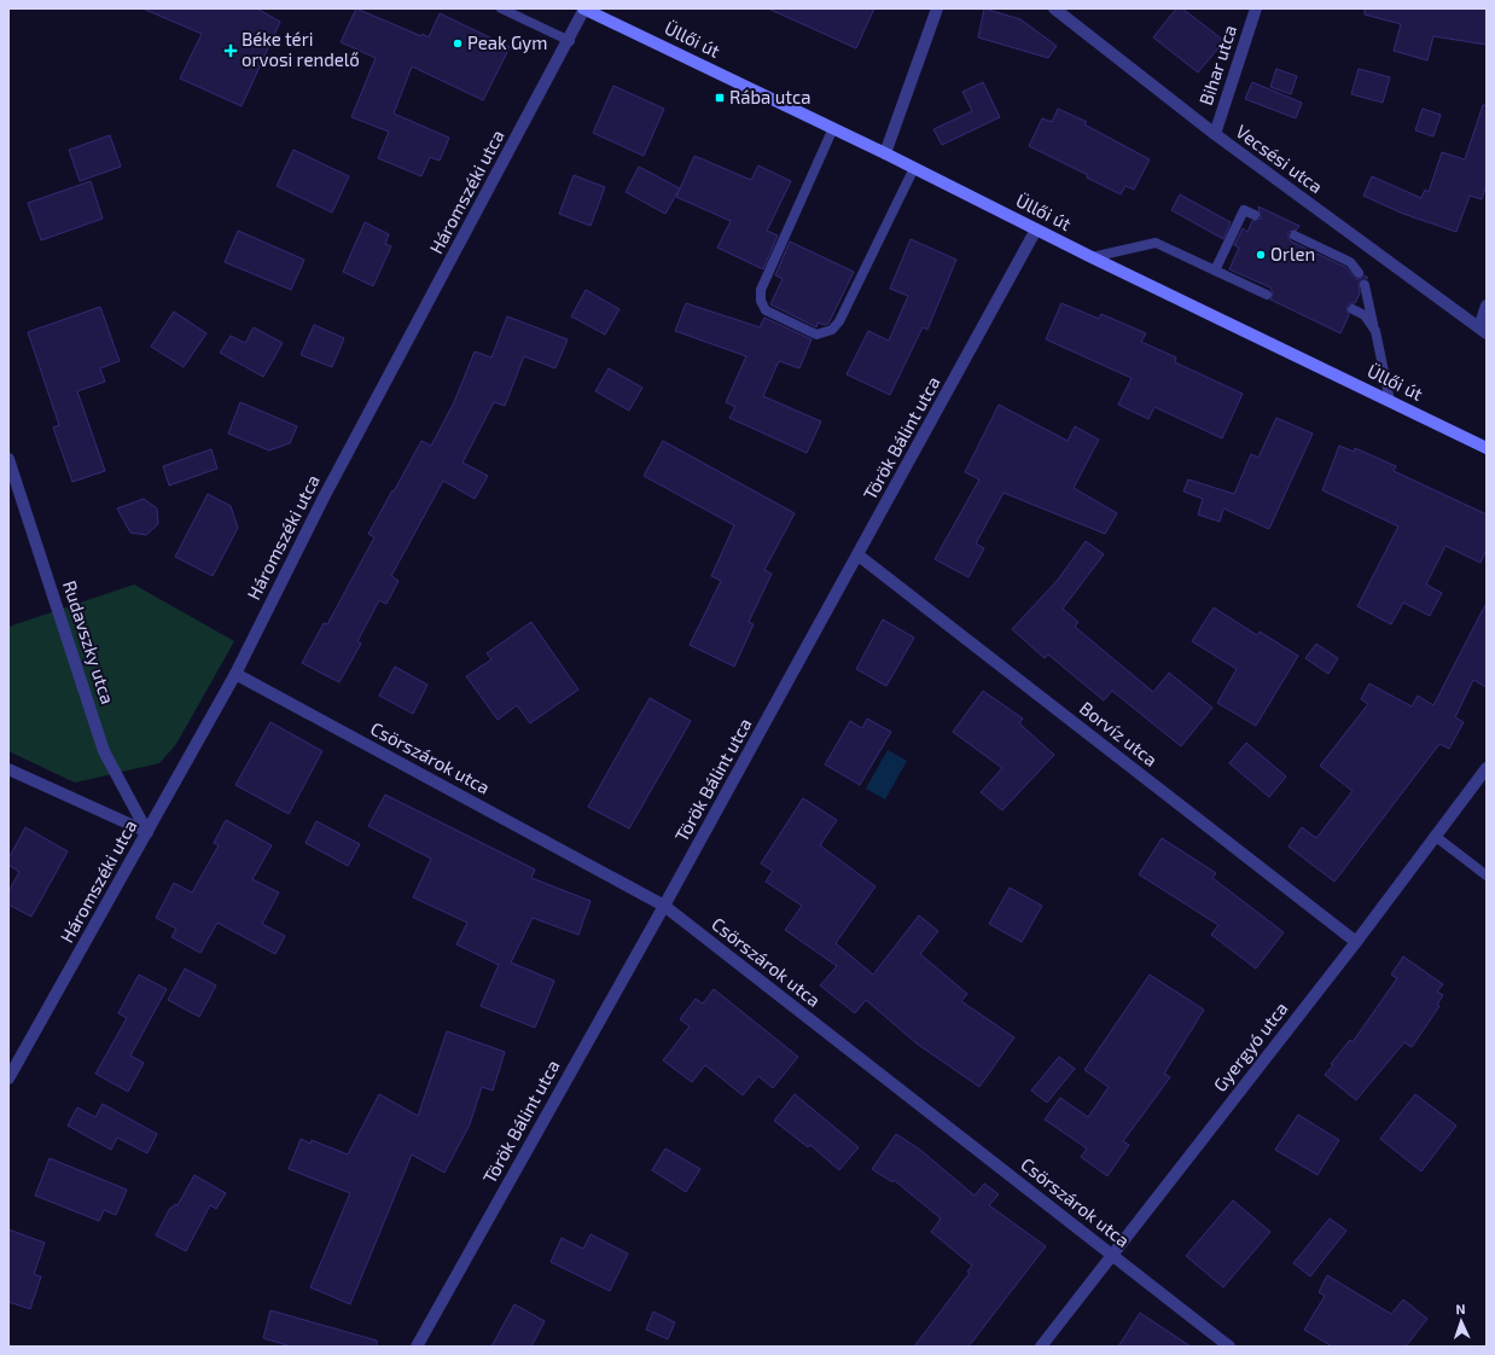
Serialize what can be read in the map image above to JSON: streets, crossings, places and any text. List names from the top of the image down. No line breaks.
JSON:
{"streets":{"main road":["Üllői út"],"street":["Bihar utca","Vecsési utca","Háromszéki utca","Török Bálint utca","Rudavszky utca","Borvíz utca","Csörszárok utca","Gyergyó utca"]},"crossings":[["Üllői út","Háromszéki utca"],["Üllői út","Török Bálint utca"],["Bihar utca","Vecsési utca"],["Háromszéki utca","Rudavszky utca"],["Háromszéki utca","Csörszárok utca"],["Török Bálint utca","Borvíz utca"],["Török Bálint utca","Csörszárok utca"],["Borvíz utca","Gyergyó utca"],["Csörszárok utca","Gyergyó utca"]],"places":{"other":["Peak Gym","Orlen"],"health":["Béke téri orvosi rendelő"],"transit":["Rába utca"]},"north":"top"}
